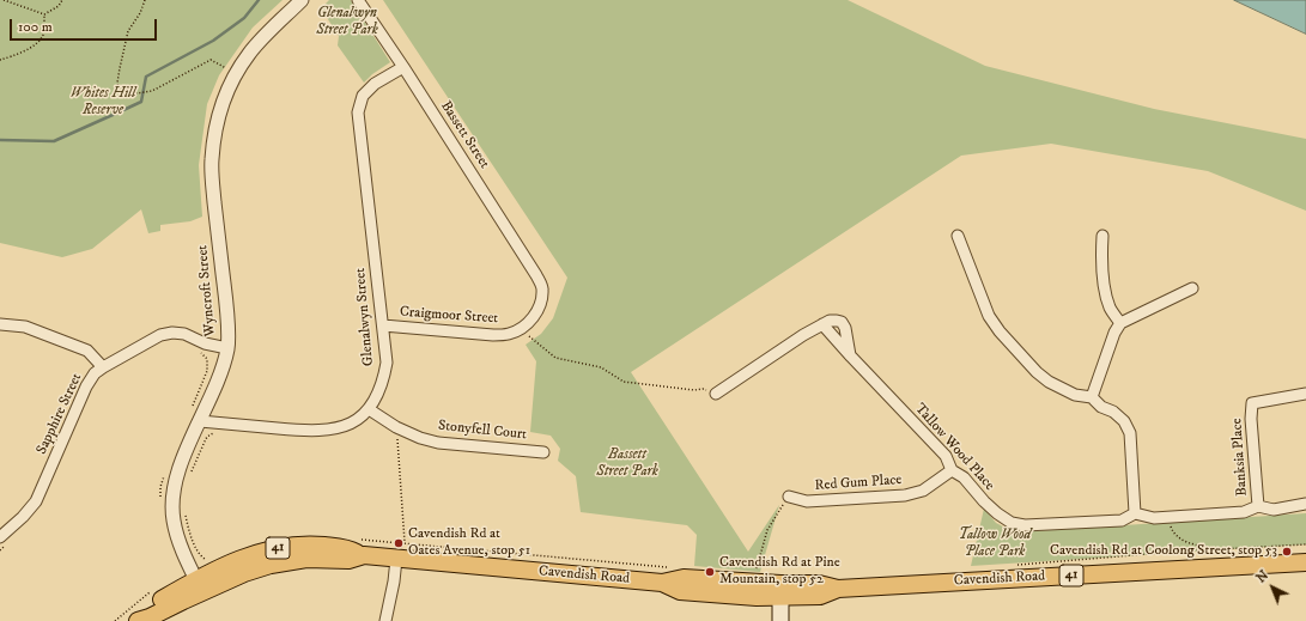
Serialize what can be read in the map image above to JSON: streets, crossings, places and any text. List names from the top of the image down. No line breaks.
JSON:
{"streets":{"main road":["41","Cavendish Road"],"street":["Bassett Street","Wyncroft Street","Craigmoor Street","Glenalwyn Street","Sapphire Street","Stonyfell Court","Tallow Wood Place","Banksia Place","Red Gum Place"]},"crossings":[["Bassett Street","Craigmoor Street"],["Bassett Street","Glenalwyn Street"],["Wyncroft Street","Glenalwyn Street"],["Wyncroft Street","Sapphire Street"],["Wyncroft Street","Cavendish Road"],["Craigmoor Street","Glenalwyn Street"],["Glenalwyn Street","Stonyfell Court"],["Tallow Wood Place","Banksia Place"],["Tallow Wood Place","Red Gum Place"]],"parks":["Glenalwyn Street Park","Whites Hill Reserve","Bassett Street Park","Tallow Wood Place Park"],"places":["Cavendish Rd at Oates Avenue, stop 51","Cavendish Rd at Coolong Street, stop 53","Cavendish Rd at Pine Mountain, stop 52"],"scale_bar":"100 m","north":"top left"}
